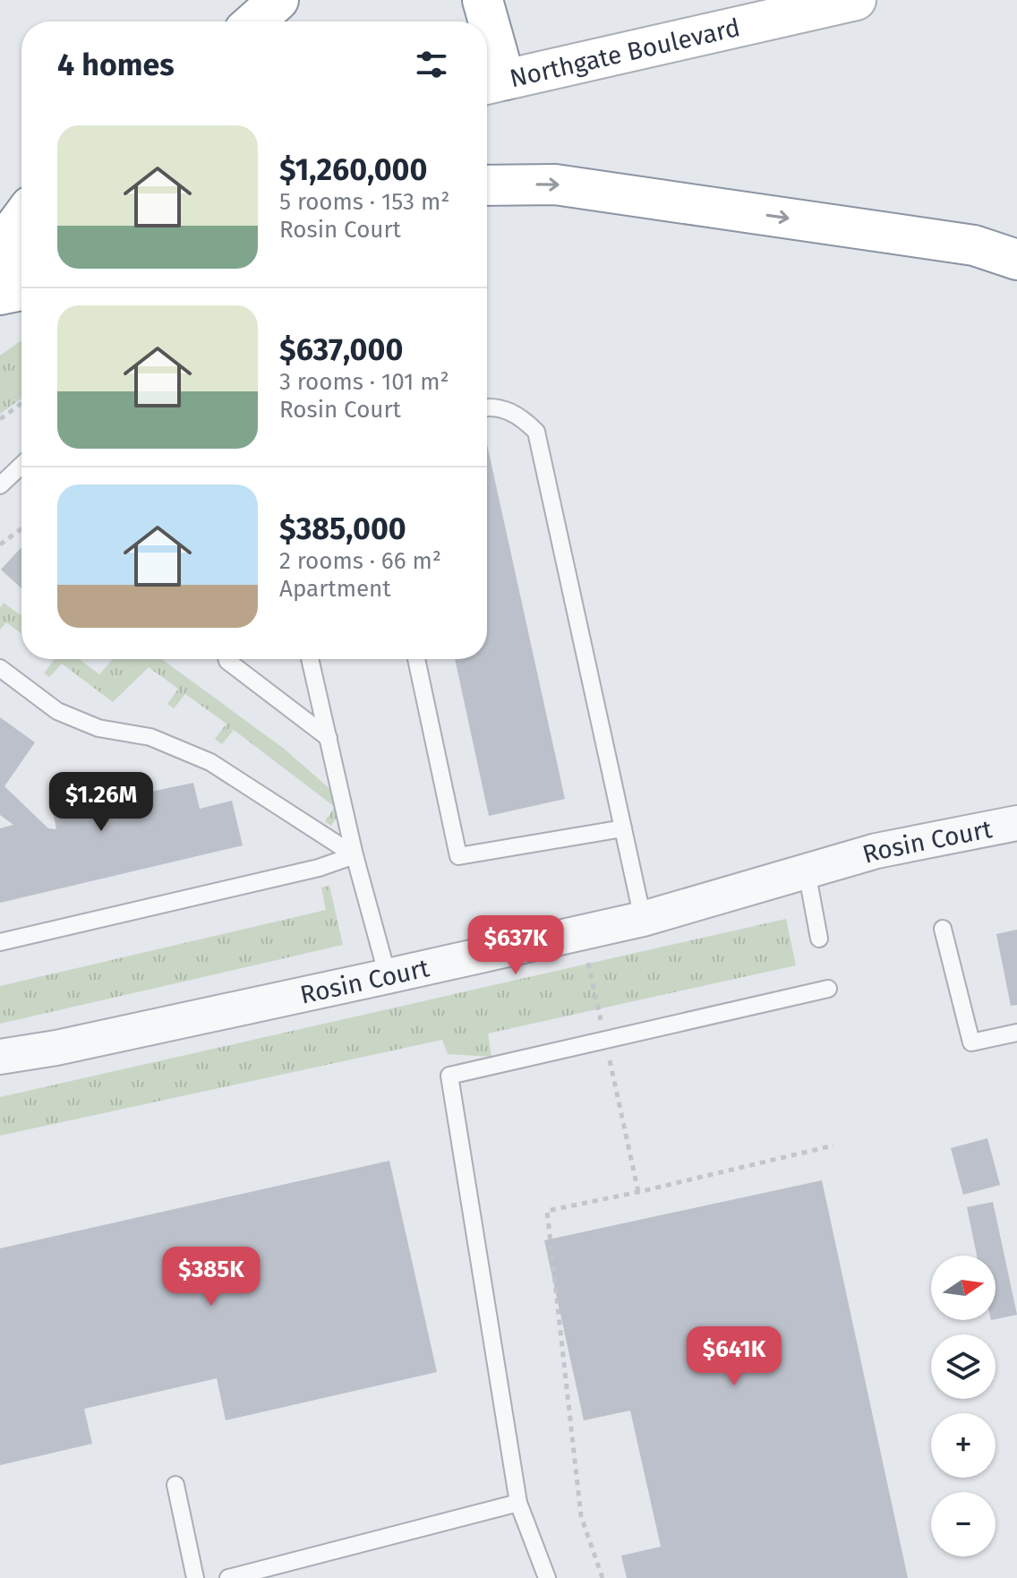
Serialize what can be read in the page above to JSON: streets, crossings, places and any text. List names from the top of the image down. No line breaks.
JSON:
{"streets":{"main road":["Northgate Boulevard"],"street":["Rosin Court"]},"north":"right","page":{"heading":"4 homes","list":[{"name":"$1,260,000","note":"5 rooms · 153 m² · Rosin Court"},{"name":"$637,000","note":"3 rooms · 101 m² · Rosin Court"},{"name":"$385,000","note":"2 rooms · 66 m² · Apartment"}],"price":["$1.26M","$637K","$385K","$641K"],"map_buttons":["+","−"]}}
